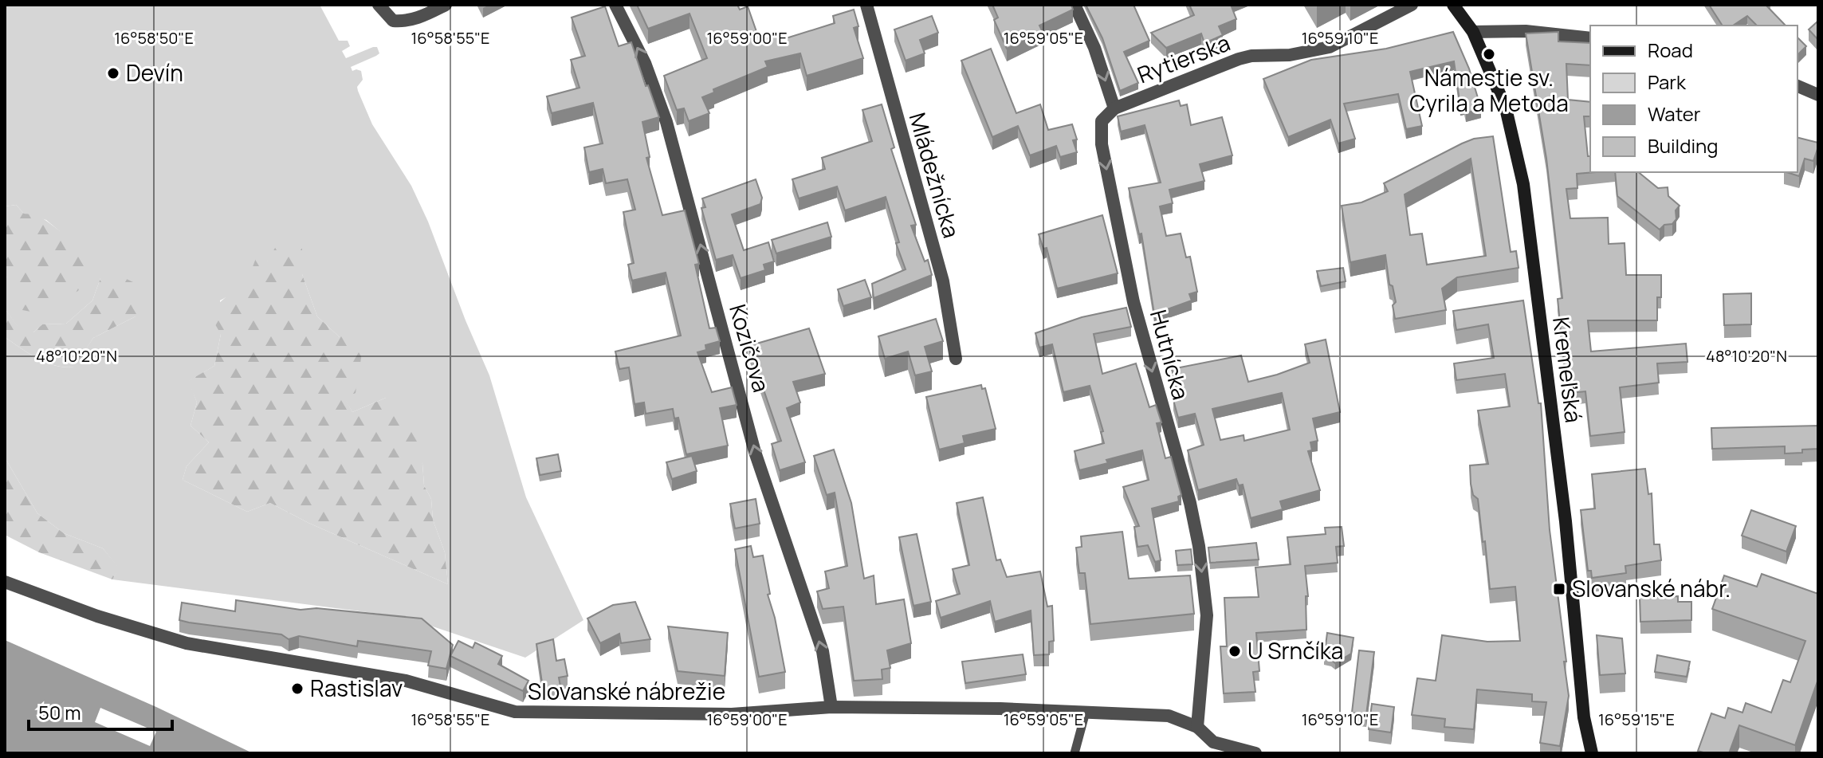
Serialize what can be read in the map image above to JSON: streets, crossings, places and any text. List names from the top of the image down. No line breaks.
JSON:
{"streets":{"street":["Rytierska","Mládežnícka","Kozičova","Hutnícka","Kremeľská","Slovanské nábrežie"]},"crossings":[["Rytierska","Hutnícka"],["Kozičova","Slovanské nábrežie"],["Hutnícka","Slovanské nábrežie"]],"one_way":["Kozičova","Hutnícka"],"places":{"other":["Námestie sv. Cyrila a Metoda","Devín","U Srnčíka","Rastislav"],"transit":["Slovanské nábr."]},"legend":["Road","Park","Water","Building"],"scale_bar":"50 m","coordinates":["16°58'50\"E","16°58'55\"E","16°59'00\"E","16°59'05\"E","16°59'10\"E","48°10'20\"N","16°59'15\"E"]}
